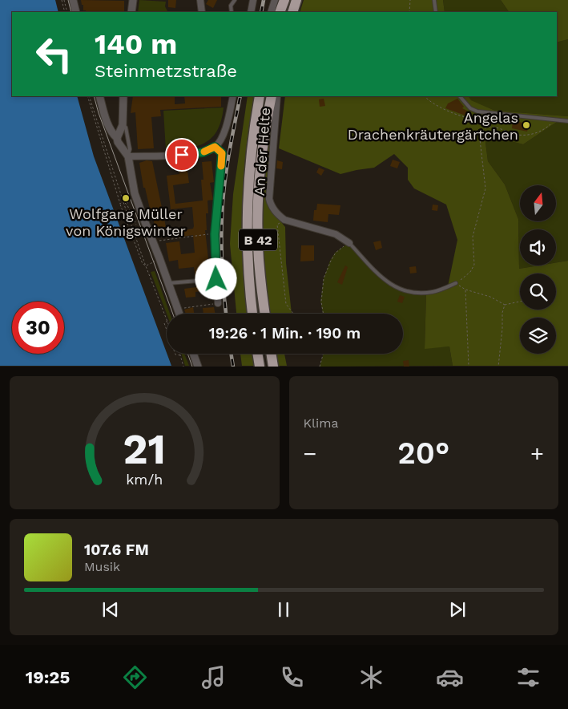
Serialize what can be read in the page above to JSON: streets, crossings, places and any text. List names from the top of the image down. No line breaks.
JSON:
{"streets":{"highway":["B 42"],"street":["An der Helte"]},"places":["Angelas Drachenkräutergärtchen","Wolfgang Müller von Königswinter"],"north":"top","page":{"turn":["140 m","Steinmetzstraße"],"limit":"30","trip":"19:26 · 1 Min. · 190 m","tile":"Klima","heat":["−","20°","+"],"song":["107.6 FM","Musik"],"tabs":"19:25","gauge":["21","km/h"]}}
